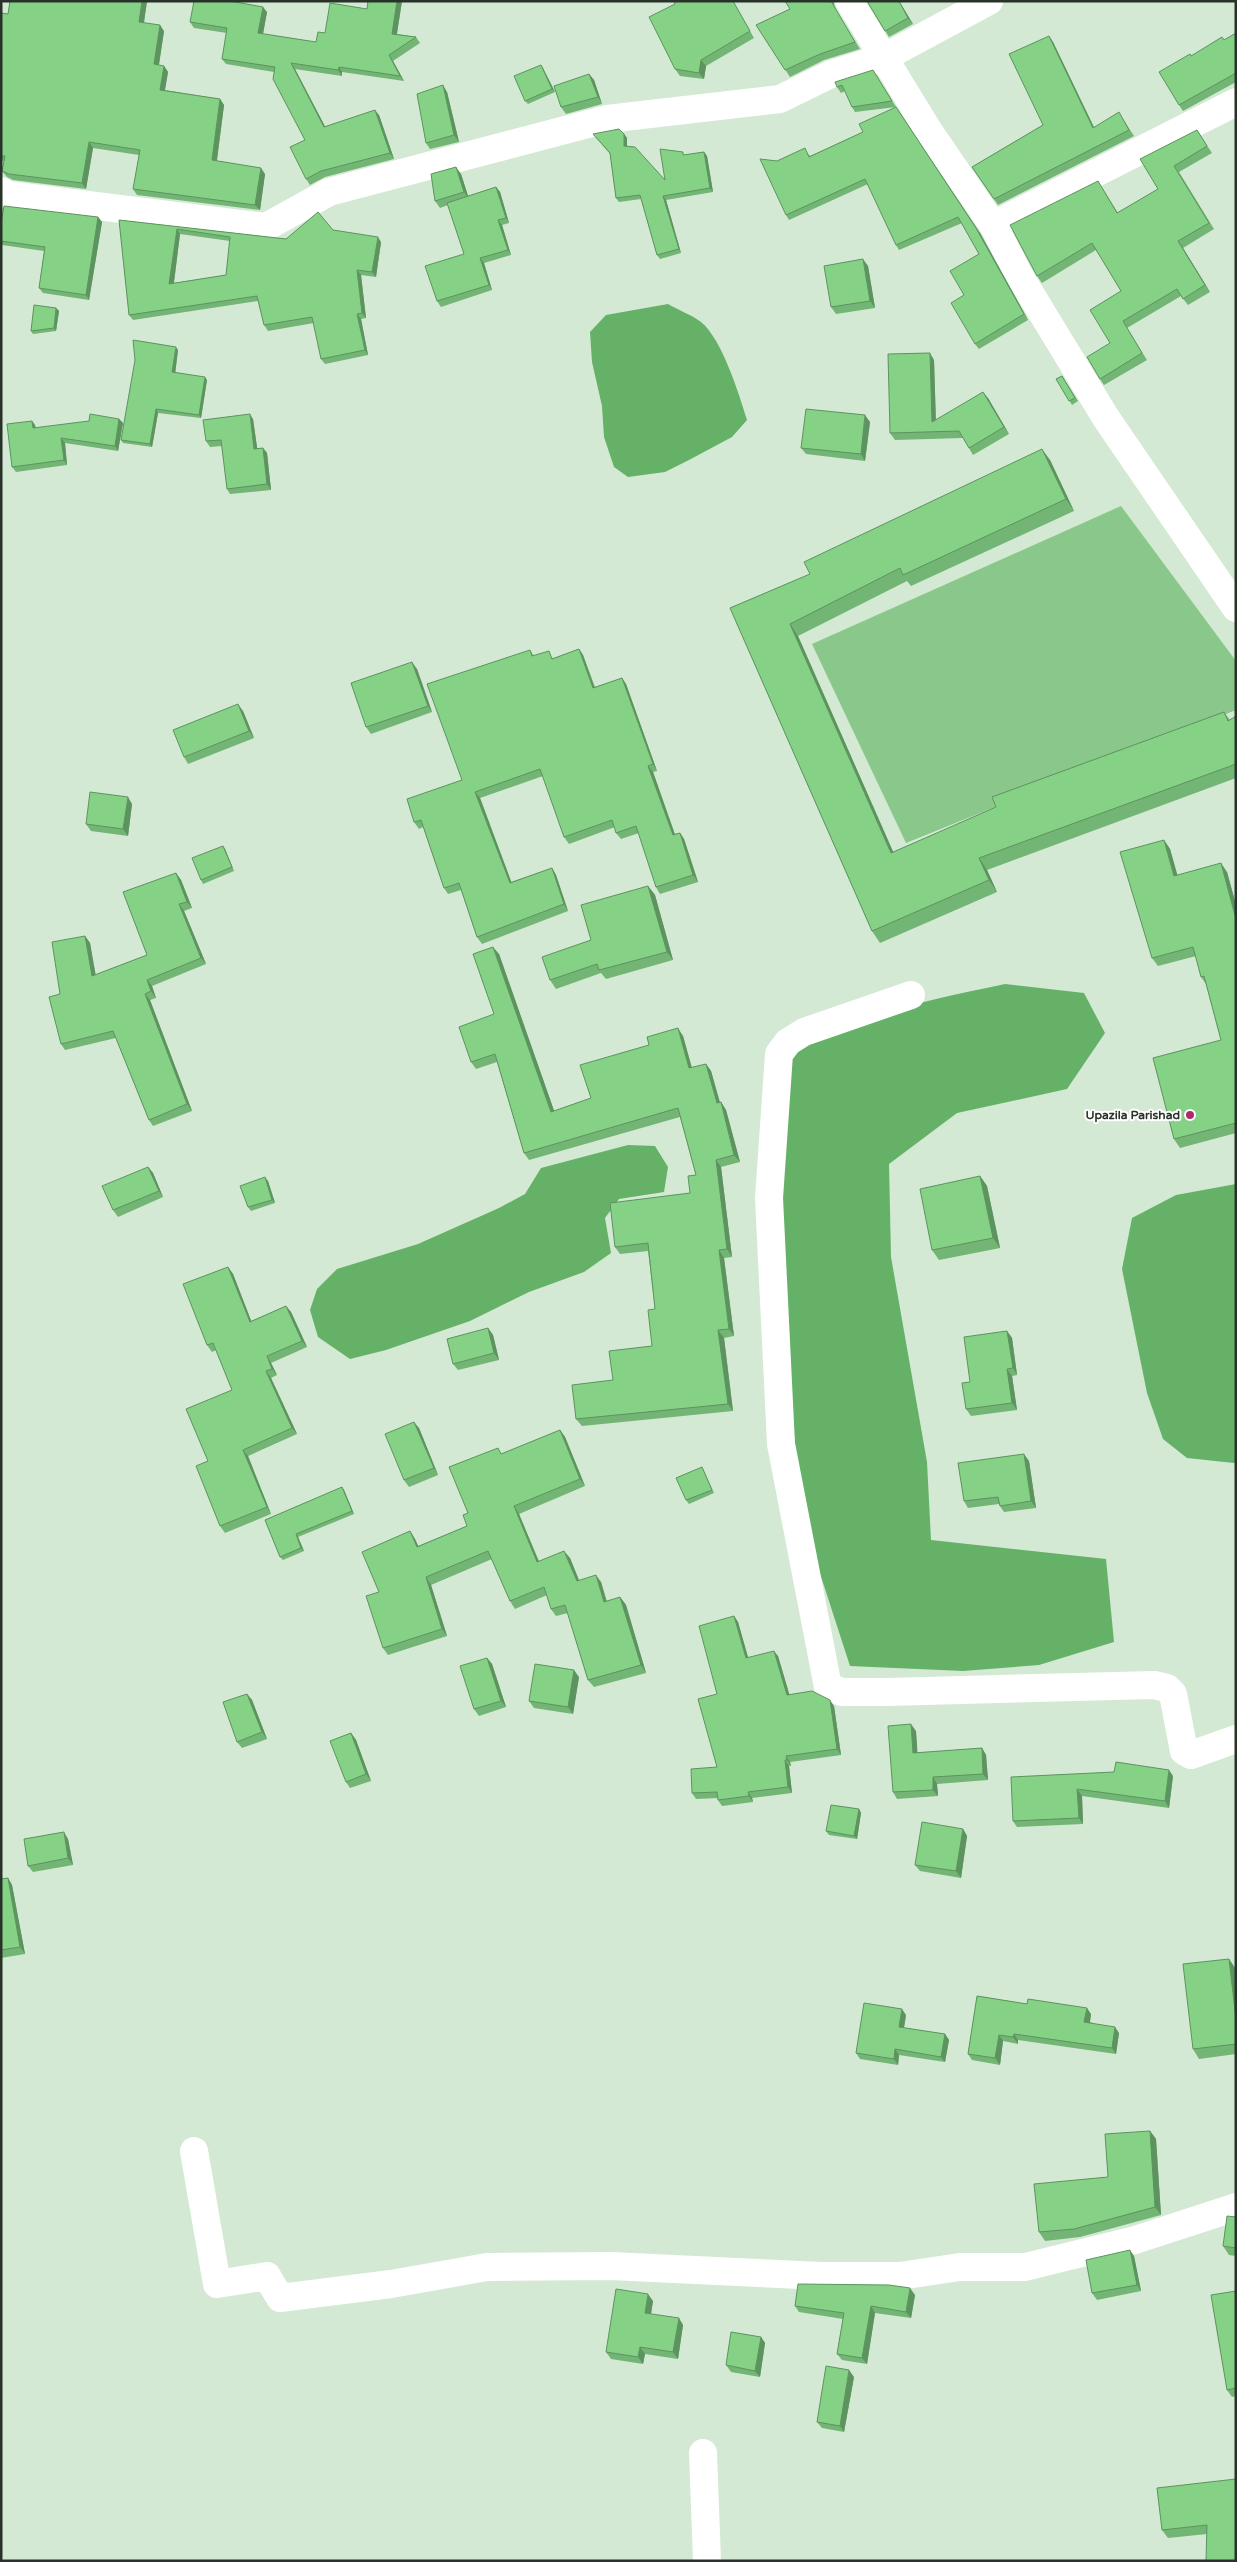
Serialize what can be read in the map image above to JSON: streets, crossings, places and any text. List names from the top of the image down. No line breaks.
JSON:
{"places":["Upazila Parishad"]}
